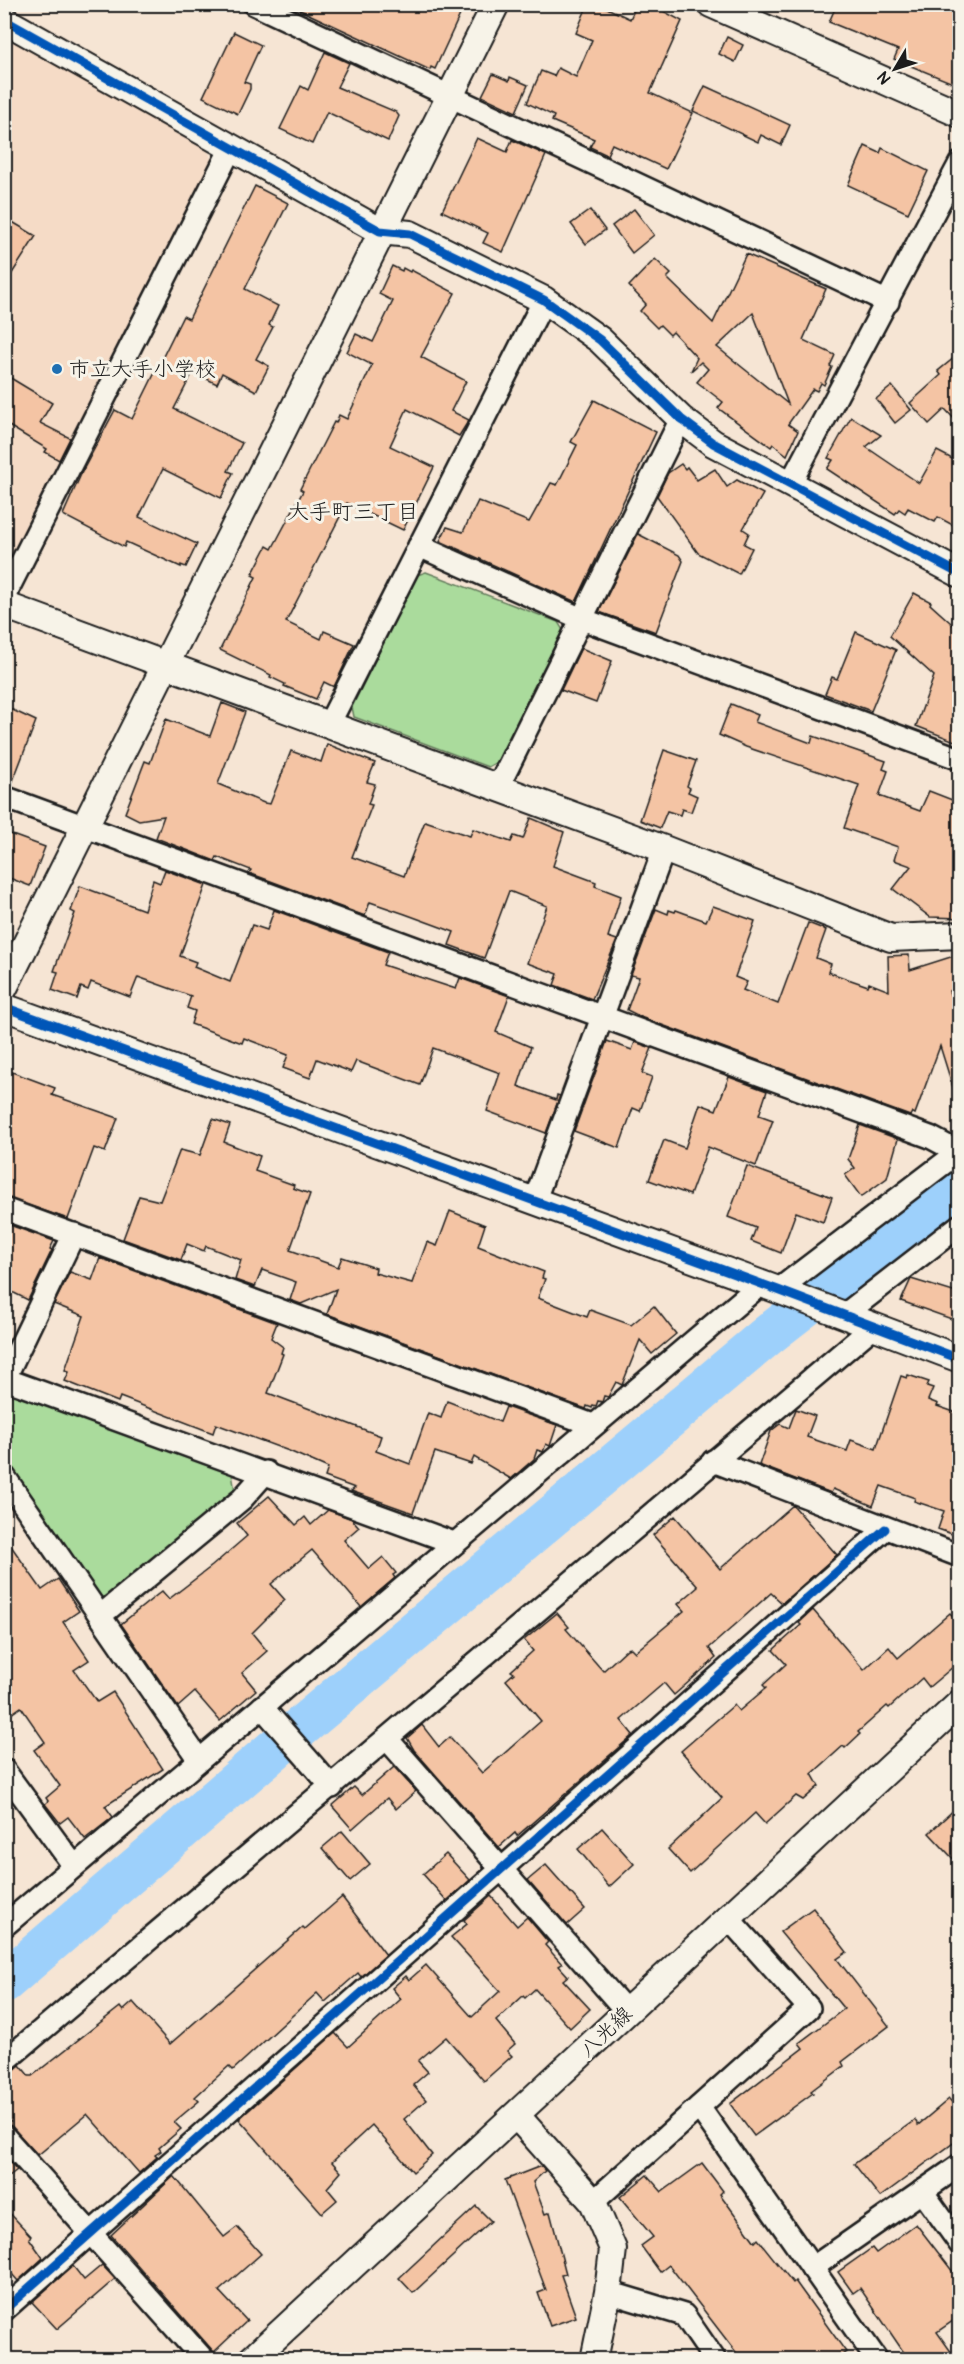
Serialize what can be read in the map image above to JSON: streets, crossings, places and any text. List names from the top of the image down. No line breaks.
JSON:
{"streets":{"street":["八光線"]},"districts":["大手町三丁目"],"places":["市立大手小学校"],"north":"bottom left"}
